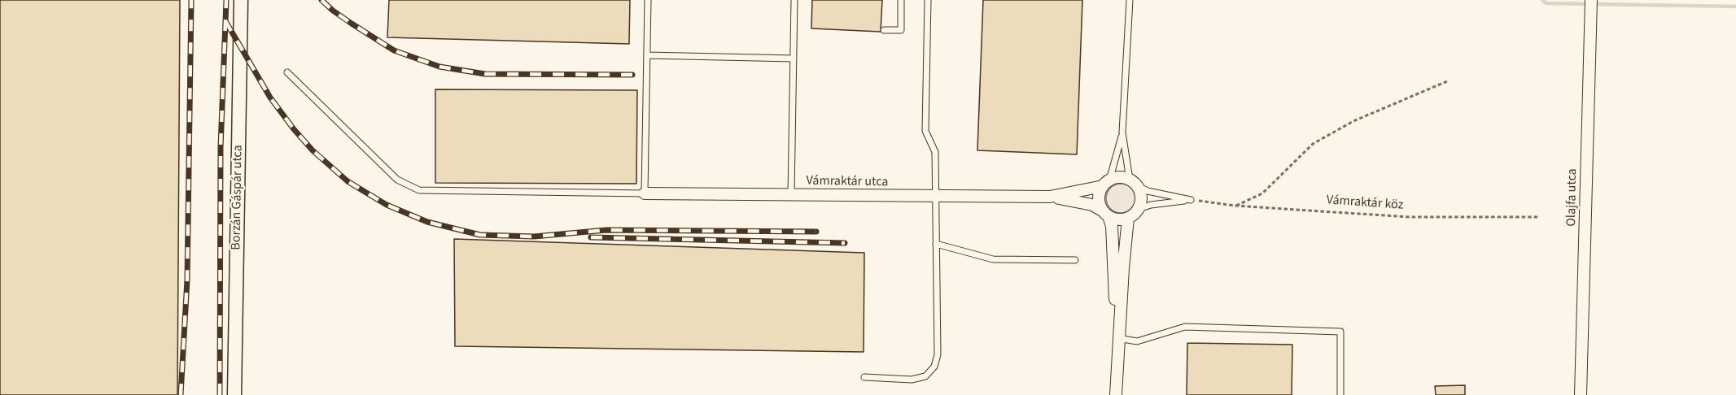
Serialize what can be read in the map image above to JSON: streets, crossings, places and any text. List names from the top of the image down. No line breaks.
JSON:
{"streets":{"street":["Vámraktár utca","Borzán Gáspár utca","Olajfa utca"],"path":["Vámraktár köz"]}}
